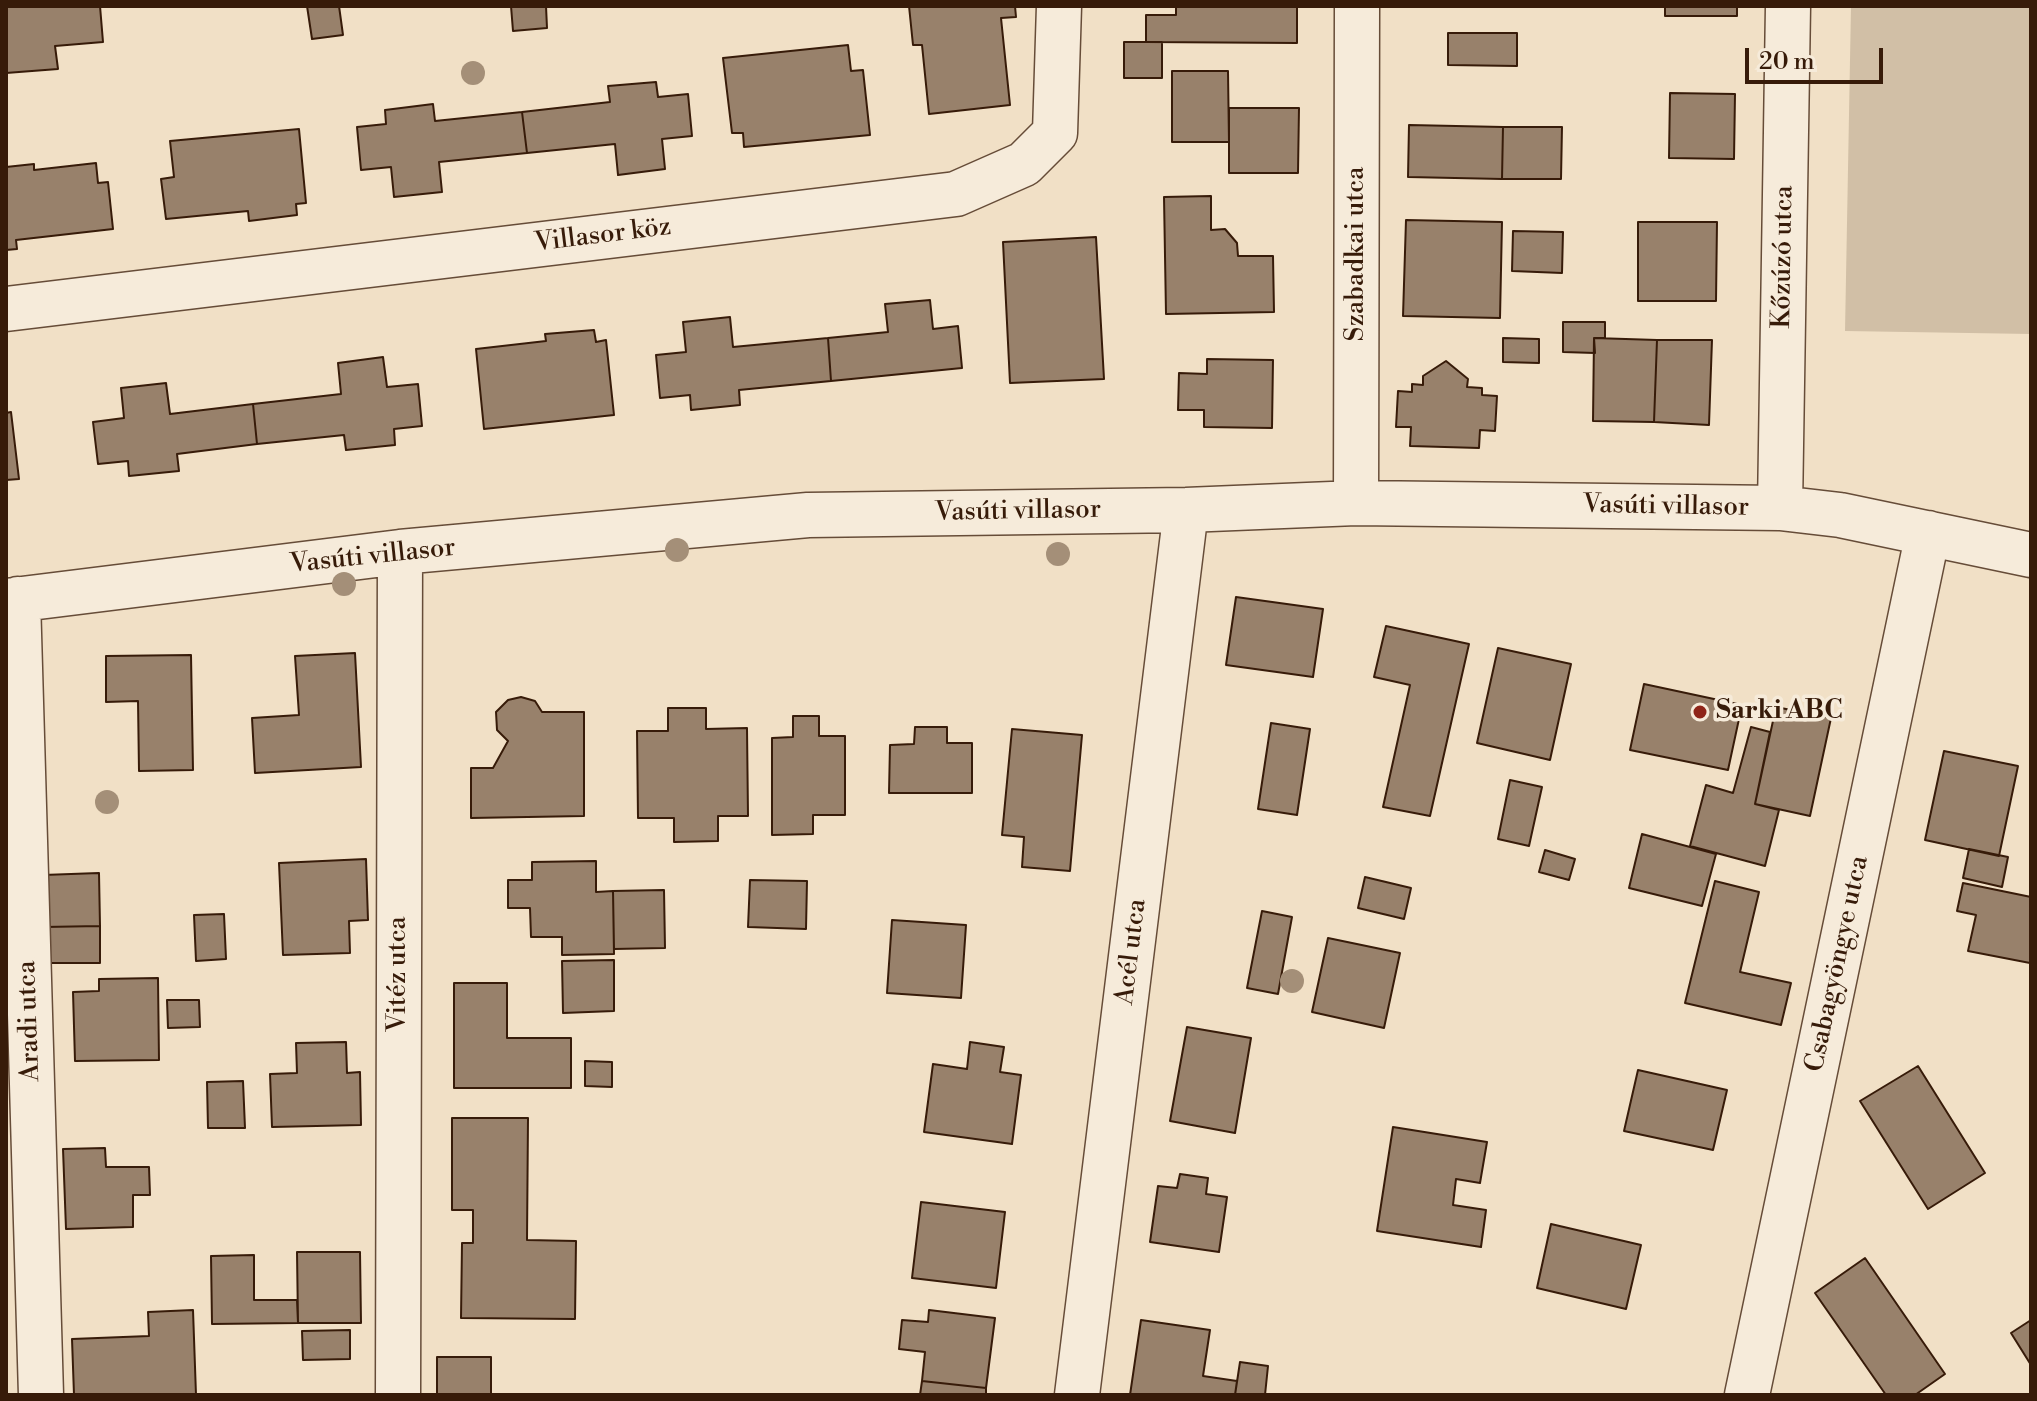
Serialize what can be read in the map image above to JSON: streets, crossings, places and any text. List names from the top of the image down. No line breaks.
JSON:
{"streets":{"street":["Villasor köz","Szabadkai utca","Kőzúzó utca","Vasúti villasor","Acél utca","Csabagyöngye utca","Vitéz utca","Aradi utca"]},"crossings":[["Szabadkai utca","Vasúti villasor"],["Kőzúzó utca","Vasúti villasor"],["Vasúti villasor","Acél utca"],["Vasúti villasor","Csabagyöngye utca"],["Vasúti villasor","Vitéz utca"],["Vasúti villasor","Aradi utca"]],"places":["Sarki ABC"],"scale_bar":"20 m"}
